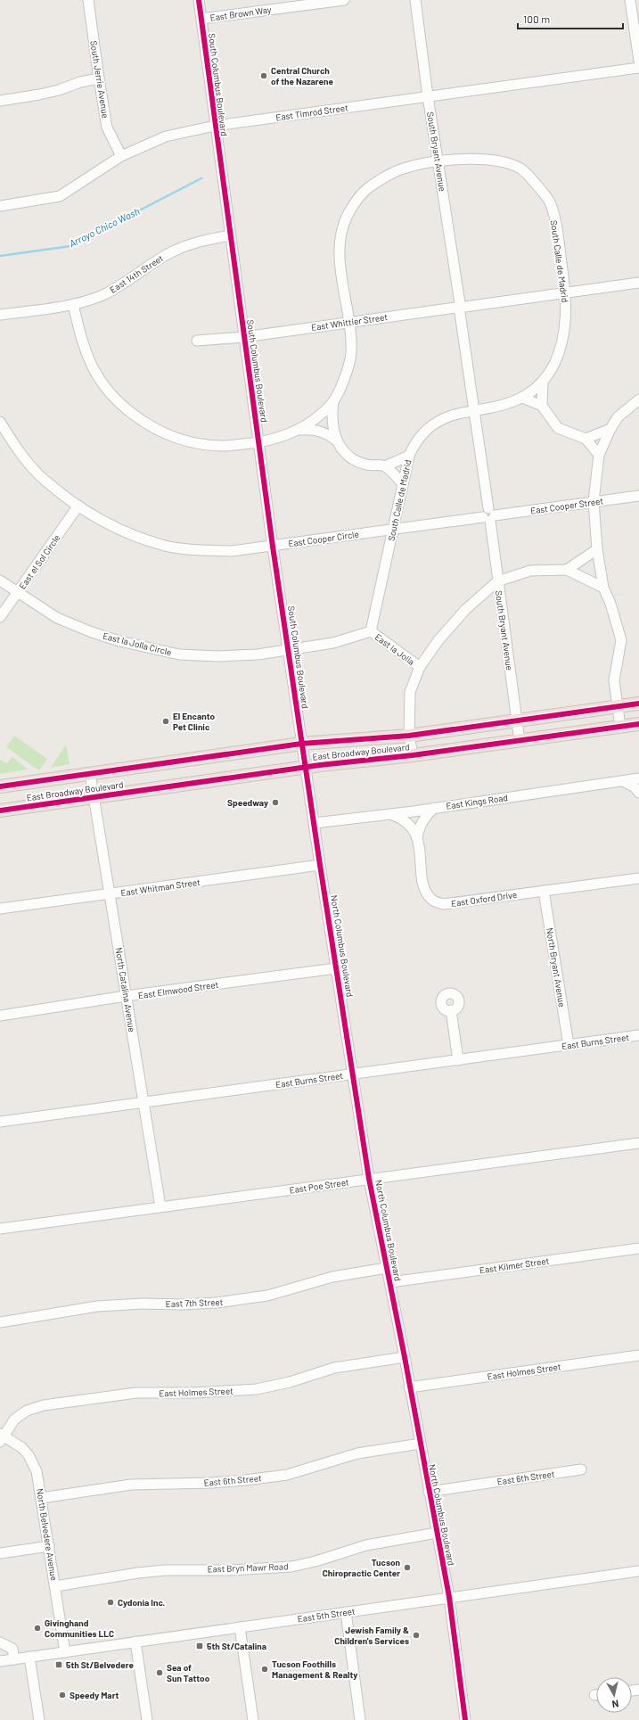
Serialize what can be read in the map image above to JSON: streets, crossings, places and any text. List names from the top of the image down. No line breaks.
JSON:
{"streets":{"main road":["East Broadway Boulevard"],"street":["East Brown Way","South Jerrie Avenue","South Columbus Boulevard","East Timrod Street","South Bryant Avenue","South Calle de Madrid","East 14th Street","East Whittier Street","East Cooper Street","East Cooper Circle","East el Sol Circle","East la Jolla Circle","East la Jolla","East Kings Road","East Whitman Street","East Oxford Drive","North Columbus Boulevard","North Bryant Avenue","North Catalina Avenue","East Elmwood Street","East Burns Street","East Poe Street","East Kilmer Street","East 7th Street","East Holmes Street","East 6th Street","North Belvedere Avenue","East Bryn Mawr Road","East 5th Street"]},"crossings":[["East Brown Way","South Columbus Boulevard"],["South Jerrie Avenue","East Timrod Street"],["South Columbus Boulevard","East Timrod Street"],["South Columbus Boulevard","East 14th Street"],["South Columbus Boulevard","East Whittier Street"],["South Columbus Boulevard","East Cooper Circle"],["South Columbus Boulevard","East la Jolla Circle"],["South Columbus Boulevard","East Broadway Boulevard"],["South Columbus Boulevard","North Columbus Boulevard"],["East Timrod Street","South Bryant Avenue"],["South Bryant Avenue","South Calle de Madrid"],["South Bryant Avenue","East Whittier Street"],["South Bryant Avenue","East Cooper Street"],["South Bryant Avenue","East Broadway Boulevard"],["South Calle de Madrid","East Whittier Street"],["South Calle de Madrid","East Cooper Street"],["South Calle de Madrid","East Cooper Circle"],["South Calle de Madrid","East la Jolla Circle"],["South Calle de Madrid","East la Jolla"],["East Cooper Street","East Cooper Circle"],["East Cooper Circle","East el Sol Circle"],["East el Sol Circle","East la Jolla Circle"],["East la Jolla Circle","East la Jolla"],["East Broadway Boulevard","North Columbus Boulevard"],["East Broadway Boulevard","North Catalina Avenue"],["East Kings Road","East Oxford Drive"],["East Kings Road","North Columbus Boulevard"],["East Whitman Street","North Columbus Boulevard"],["East Whitman Street","North Catalina Avenue"],["East Oxford Drive","North Bryant Avenue"],["North Columbus Boulevard","East Elmwood Street"],["North Columbus Boulevard","East Burns Street"],["North Columbus Boulevard","East Poe Street"],["North Columbus Boulevard","East Kilmer Street"],["North Columbus Boulevard","East 7th Street"],["North Columbus Boulevard","East Holmes Street"],["North Columbus Boulevard","East 6th Street"],["North Columbus Boulevard","East Bryn Mawr Road"],["North Columbus Boulevard","East 5th Street"],["North Bryant Avenue","East Burns Street"],["North Catalina Avenue","East Elmwood Street"],["North Catalina Avenue","East Burns Street"],["North Catalina Avenue","East Poe Street"],["East Holmes Street","North Belvedere Avenue"],["East 6th Street","North Belvedere Avenue"],["North Belvedere Avenue","East Bryn Mawr Road"],["North Belvedere Avenue","East 5th Street"]],"water":["Arroyo Chico Wash"],"places":{"other":["Central Church of the Nazarene","El Encanto Pet Clinic","Speedway","Tucson Chiropractic Center","Cydonia Inc.","Givinghand Communities LLC","Jewish Family & Children's Services","Tucson Foothills Management & Realty","Sea of Sun Tattoo","Speedy Mart"],"transit":["5th St/Catalina","5th St/Belvedere"]},"scale_bar":"100 m","north":"bottom"}
